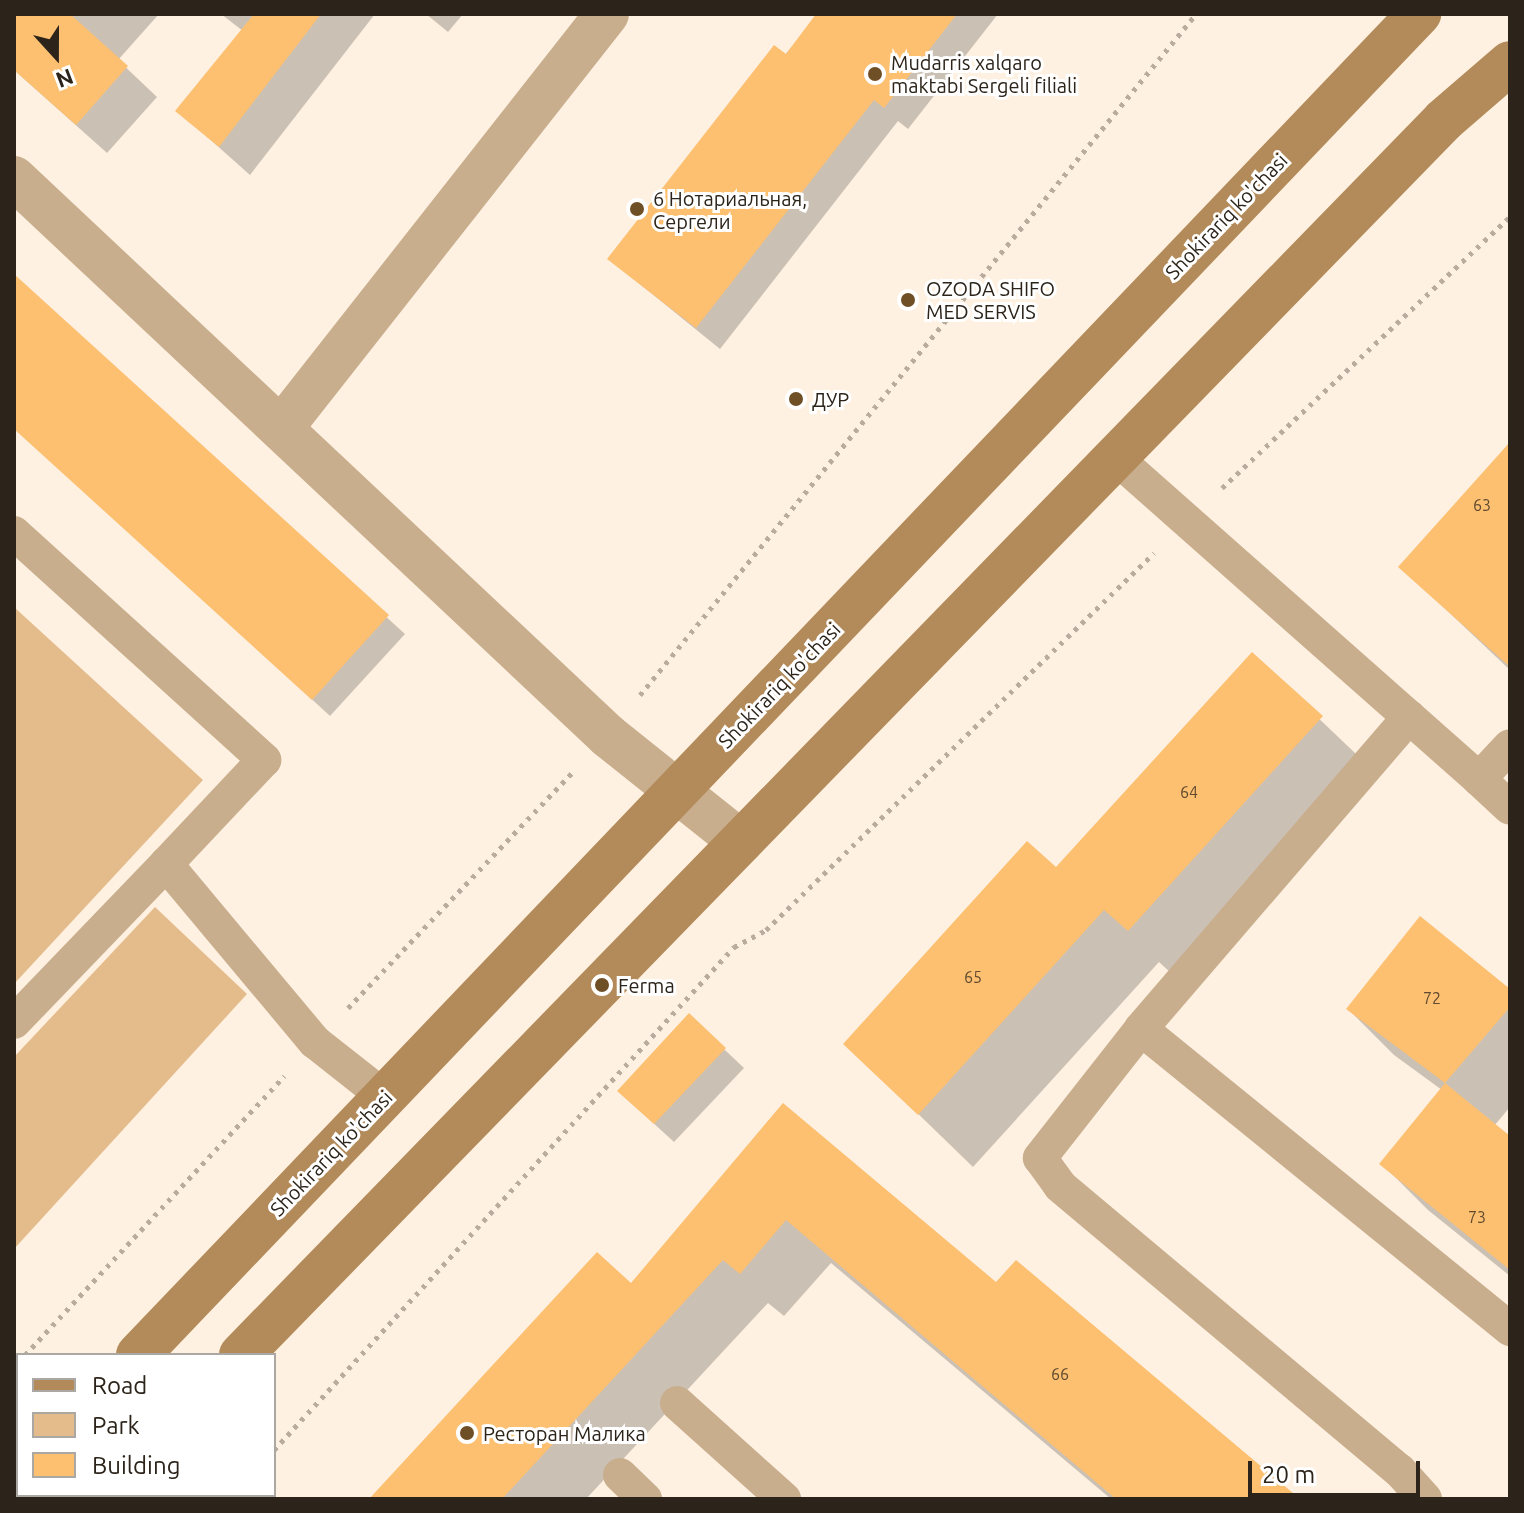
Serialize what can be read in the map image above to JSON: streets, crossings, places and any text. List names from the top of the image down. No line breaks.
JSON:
{"streets":{"main road":["Shokirariq ko'chasi"]},"places":["Mudarris xalqaro maktabi Sergeli filiali","6 Нотариальная, Сергели","OZODA SHIFO MED SERVIS","ДУР","Ferma","Ресторан Малика"],"house_numbers":["63","64","65","72","73","66"],"legend":["Road","Park","Building"],"scale_bar":"20 m","north":"bottom"}
